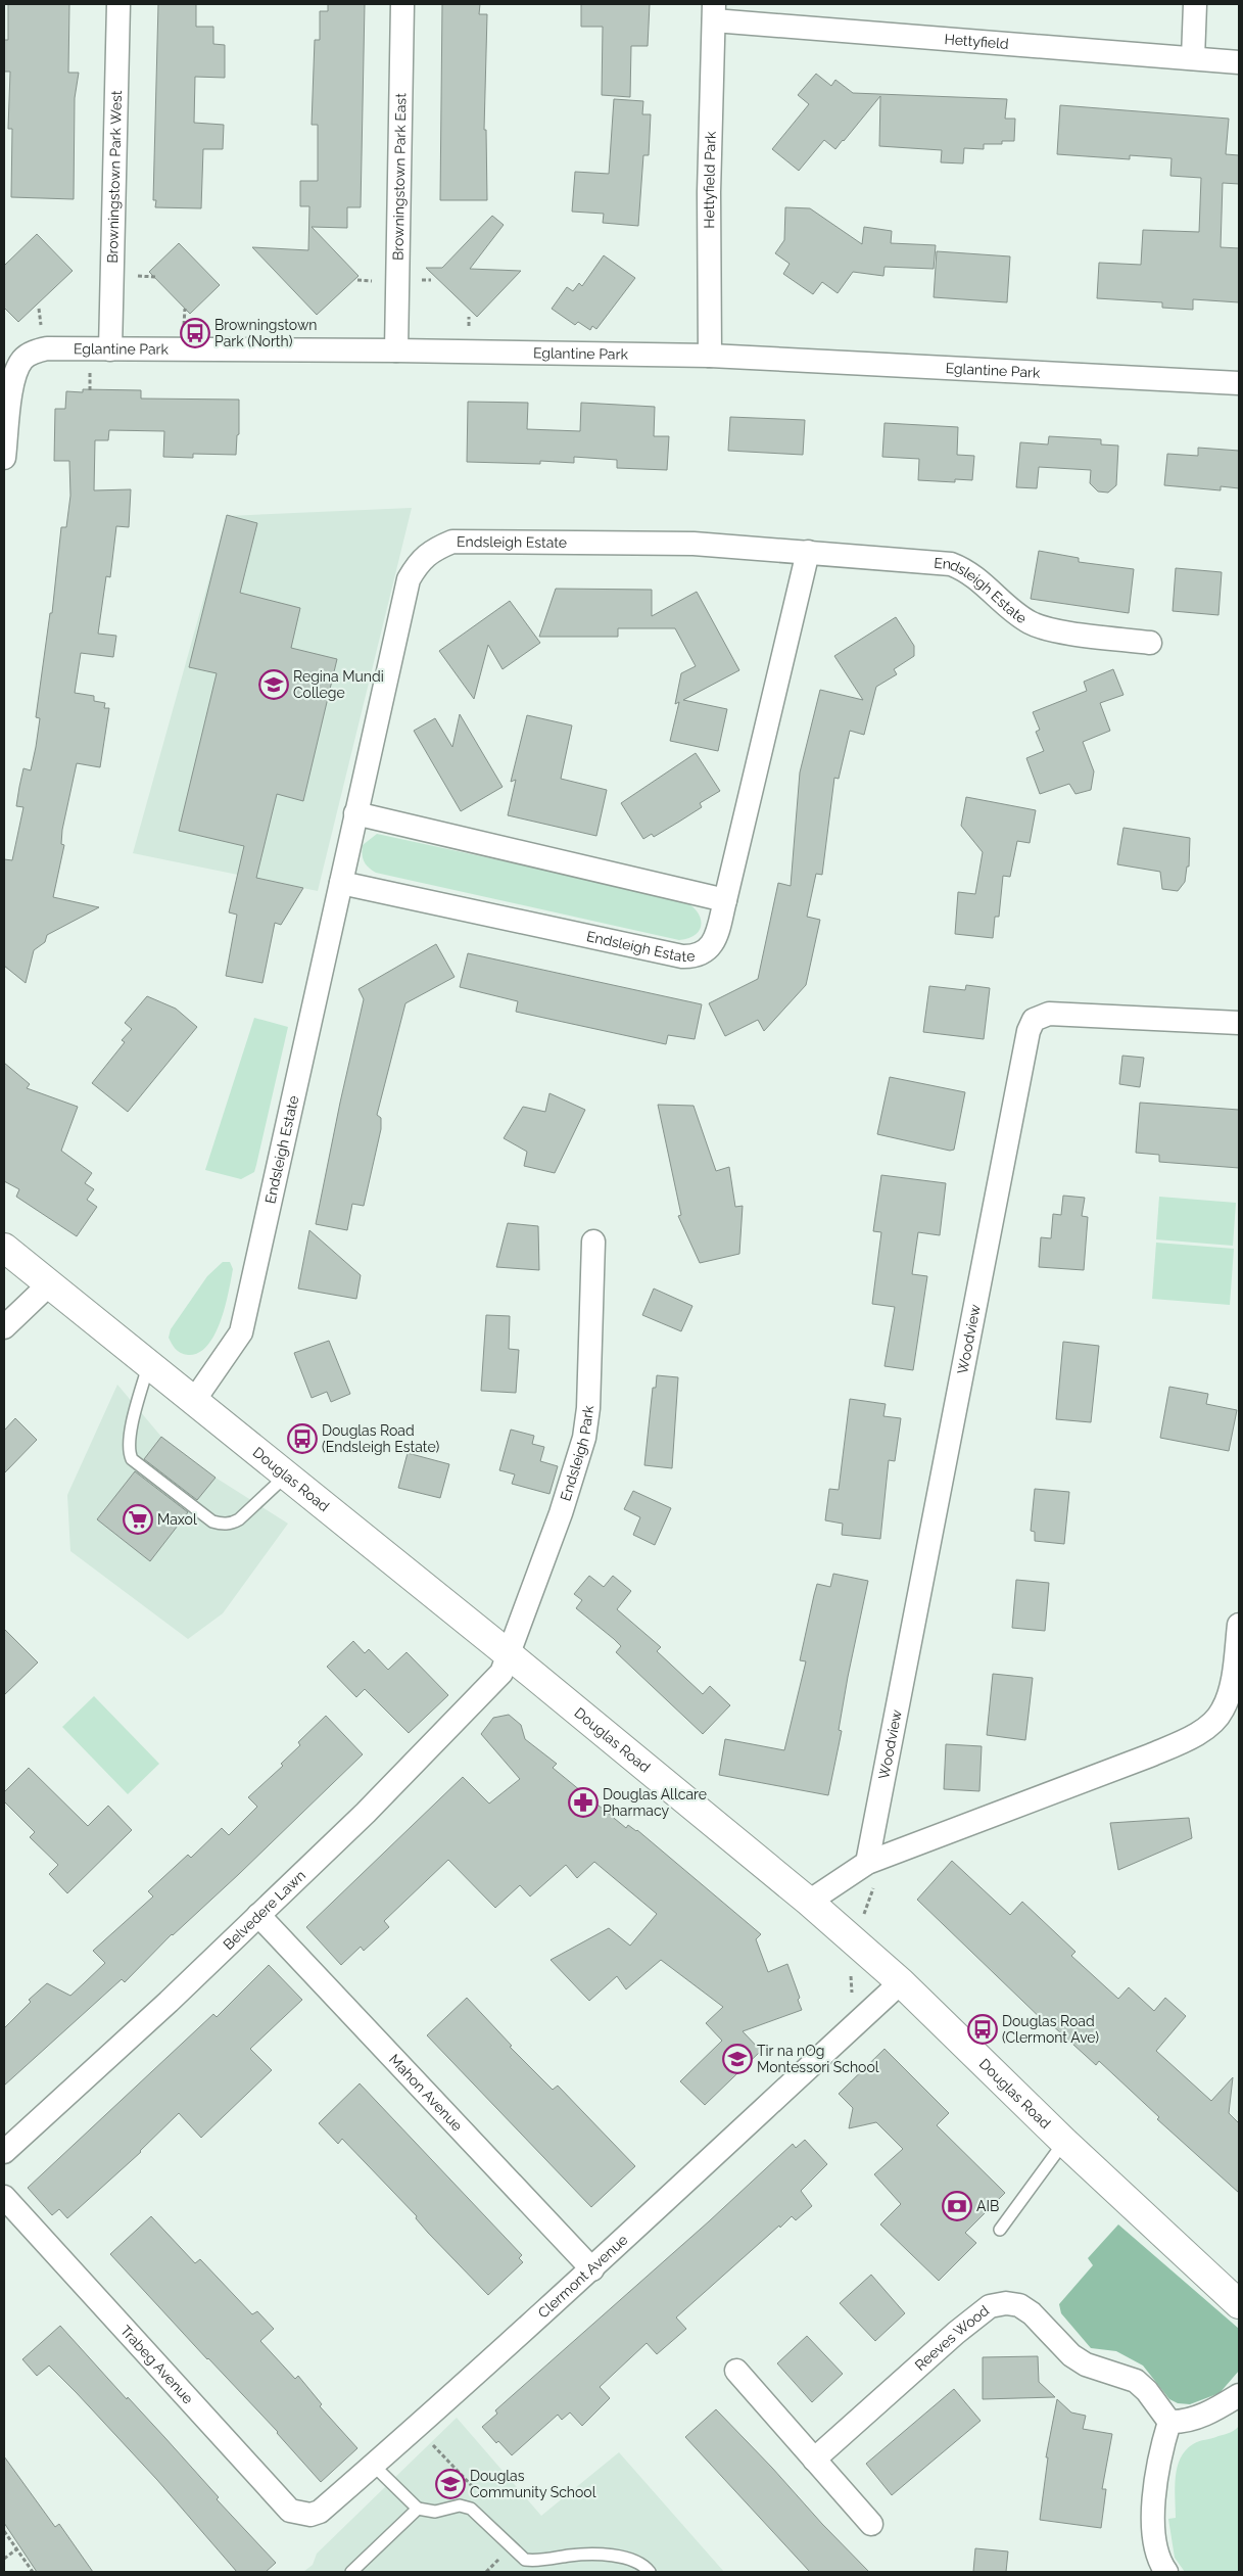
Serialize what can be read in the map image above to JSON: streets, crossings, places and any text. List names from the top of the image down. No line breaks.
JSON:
{"streets":{"main road":["Douglas Road"],"street":["Hettyfield","Browningstown Park West","Browningstown Park East","Hettyfield Park","Eglantine Park","Endsleigh Estate","Woodview","Endsleigh Park","Belvedere Lawn","Mahon Avenue","Clermont Avenue","Reeves Wood","Trabeg Avenue"]},"crossings":[["Hettyfield","Hettyfield Park"],["Browningstown Park West","Eglantine Park"],["Browningstown Park East","Eglantine Park"],["Hettyfield Park","Eglantine Park"],["Endsleigh Estate","Douglas Road"],["Endsleigh Park","Douglas Road"],["Endsleigh Park","Belvedere Lawn"],["Douglas Road","Belvedere Lawn"],["Douglas Road","Clermont Avenue"],["Belvedere Lawn","Mahon Avenue"],["Mahon Avenue","Clermont Avenue"],["Clermont Avenue","Trabeg Avenue"]],"places":{"bus stop":["Browningstown Park (North)","Douglas Road (Endsleigh Estate)","Douglas Road (Clermont Ave)"],"school or university":["Regina Mundi College","Tir na nOg Montessori School","Douglas Community School"],"supermarket":["Maxol"],"pharmacy":["Douglas Allcare Pharmacy"],"bank":["AIB"]}}
